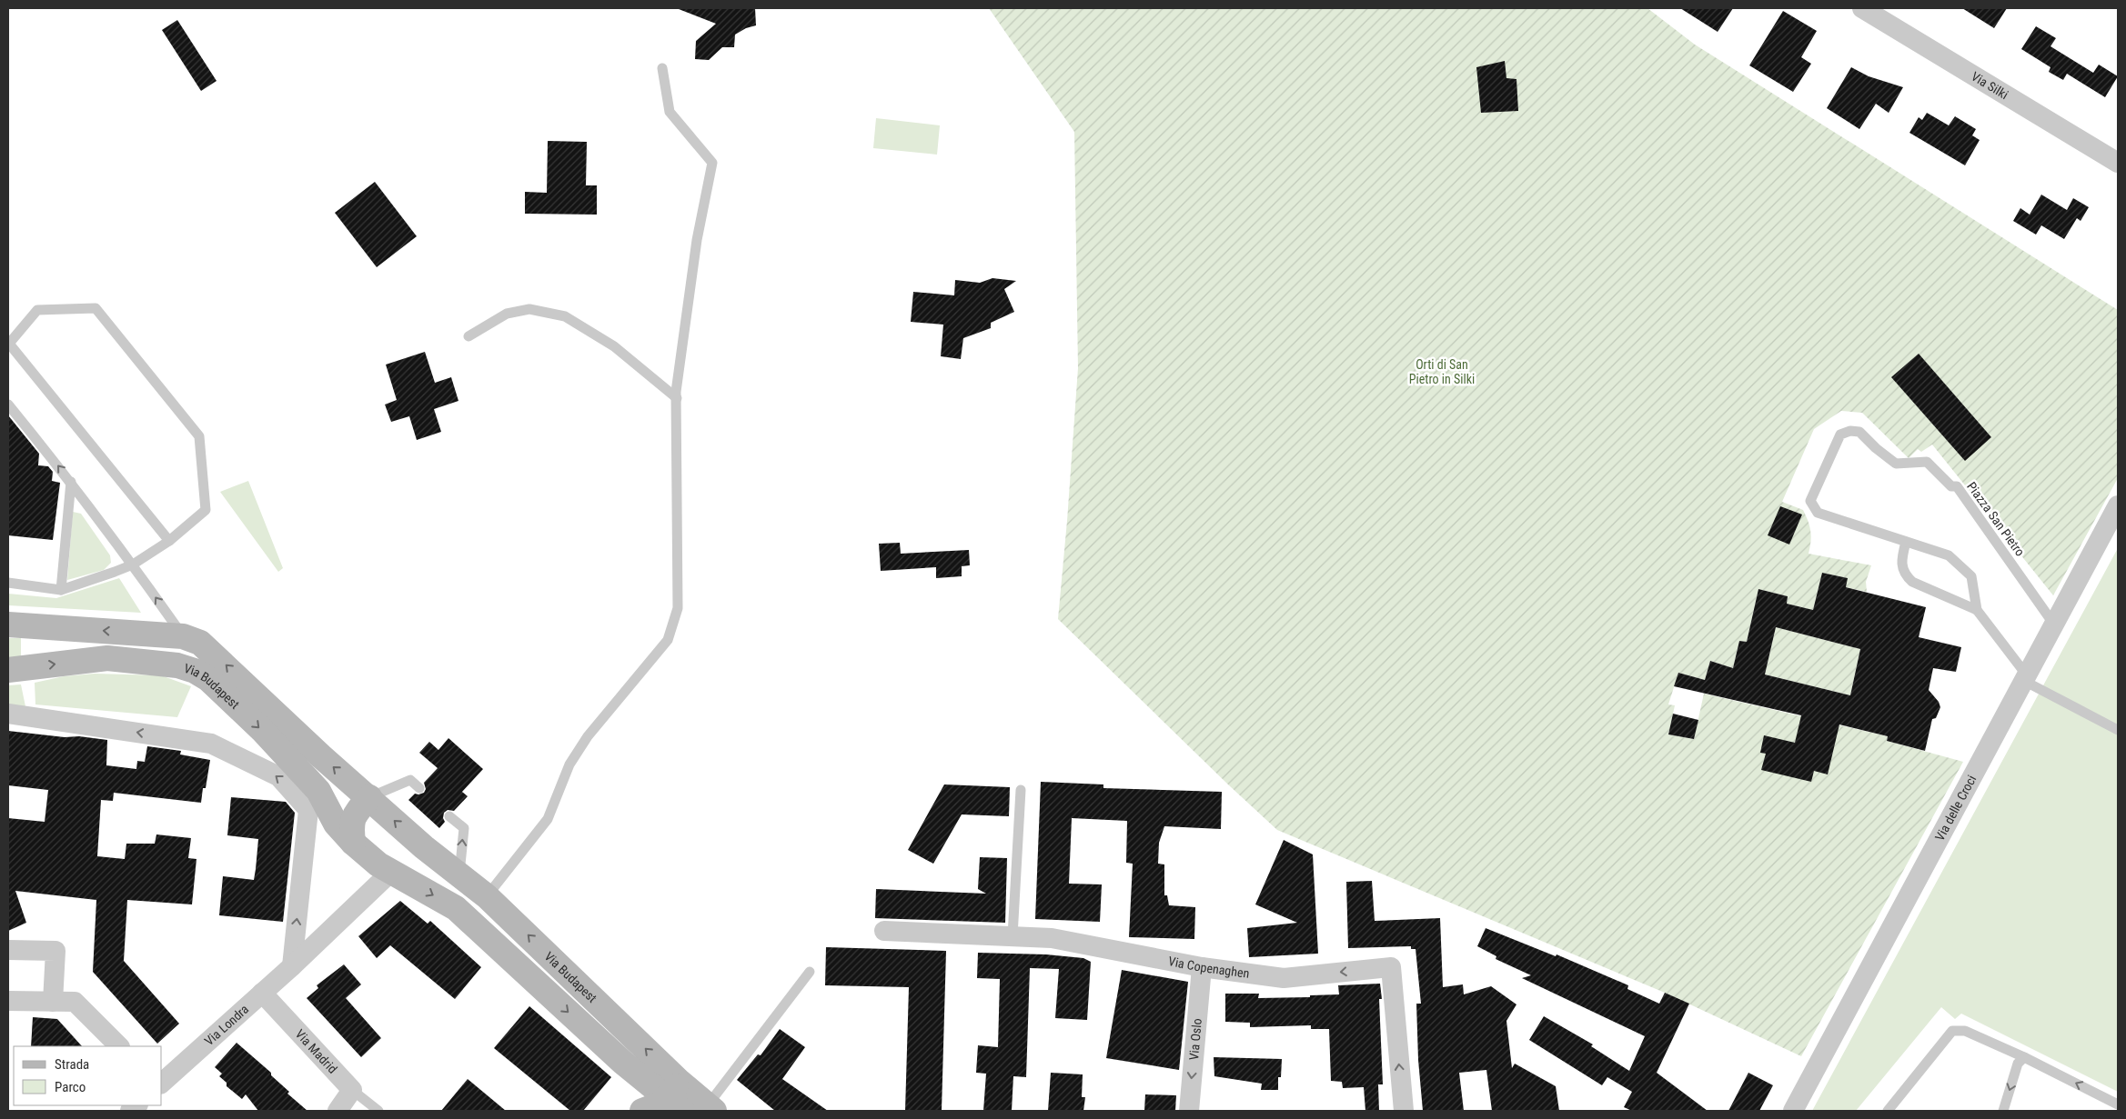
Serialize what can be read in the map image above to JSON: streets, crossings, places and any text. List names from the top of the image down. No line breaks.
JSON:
{"streets":{"main road":["Via Budapest"],"street":["Via Silki","Via delle Croci","Via Copenaghen","Via Londra","Via Oslo","Via Madrid"],"lane":["Piazza San Pietro"]},"crossings":[["Piazza San Pietro","Via delle Croci"],["Via Budapest","Via Londra"],["Via Copenaghen","Via Oslo"],["Via Londra","Via Madrid"]],"one_way":["Via Oslo"],"parks":["Orti di San Pietro in Silki"],"legend":["Strada","Parco"]}
